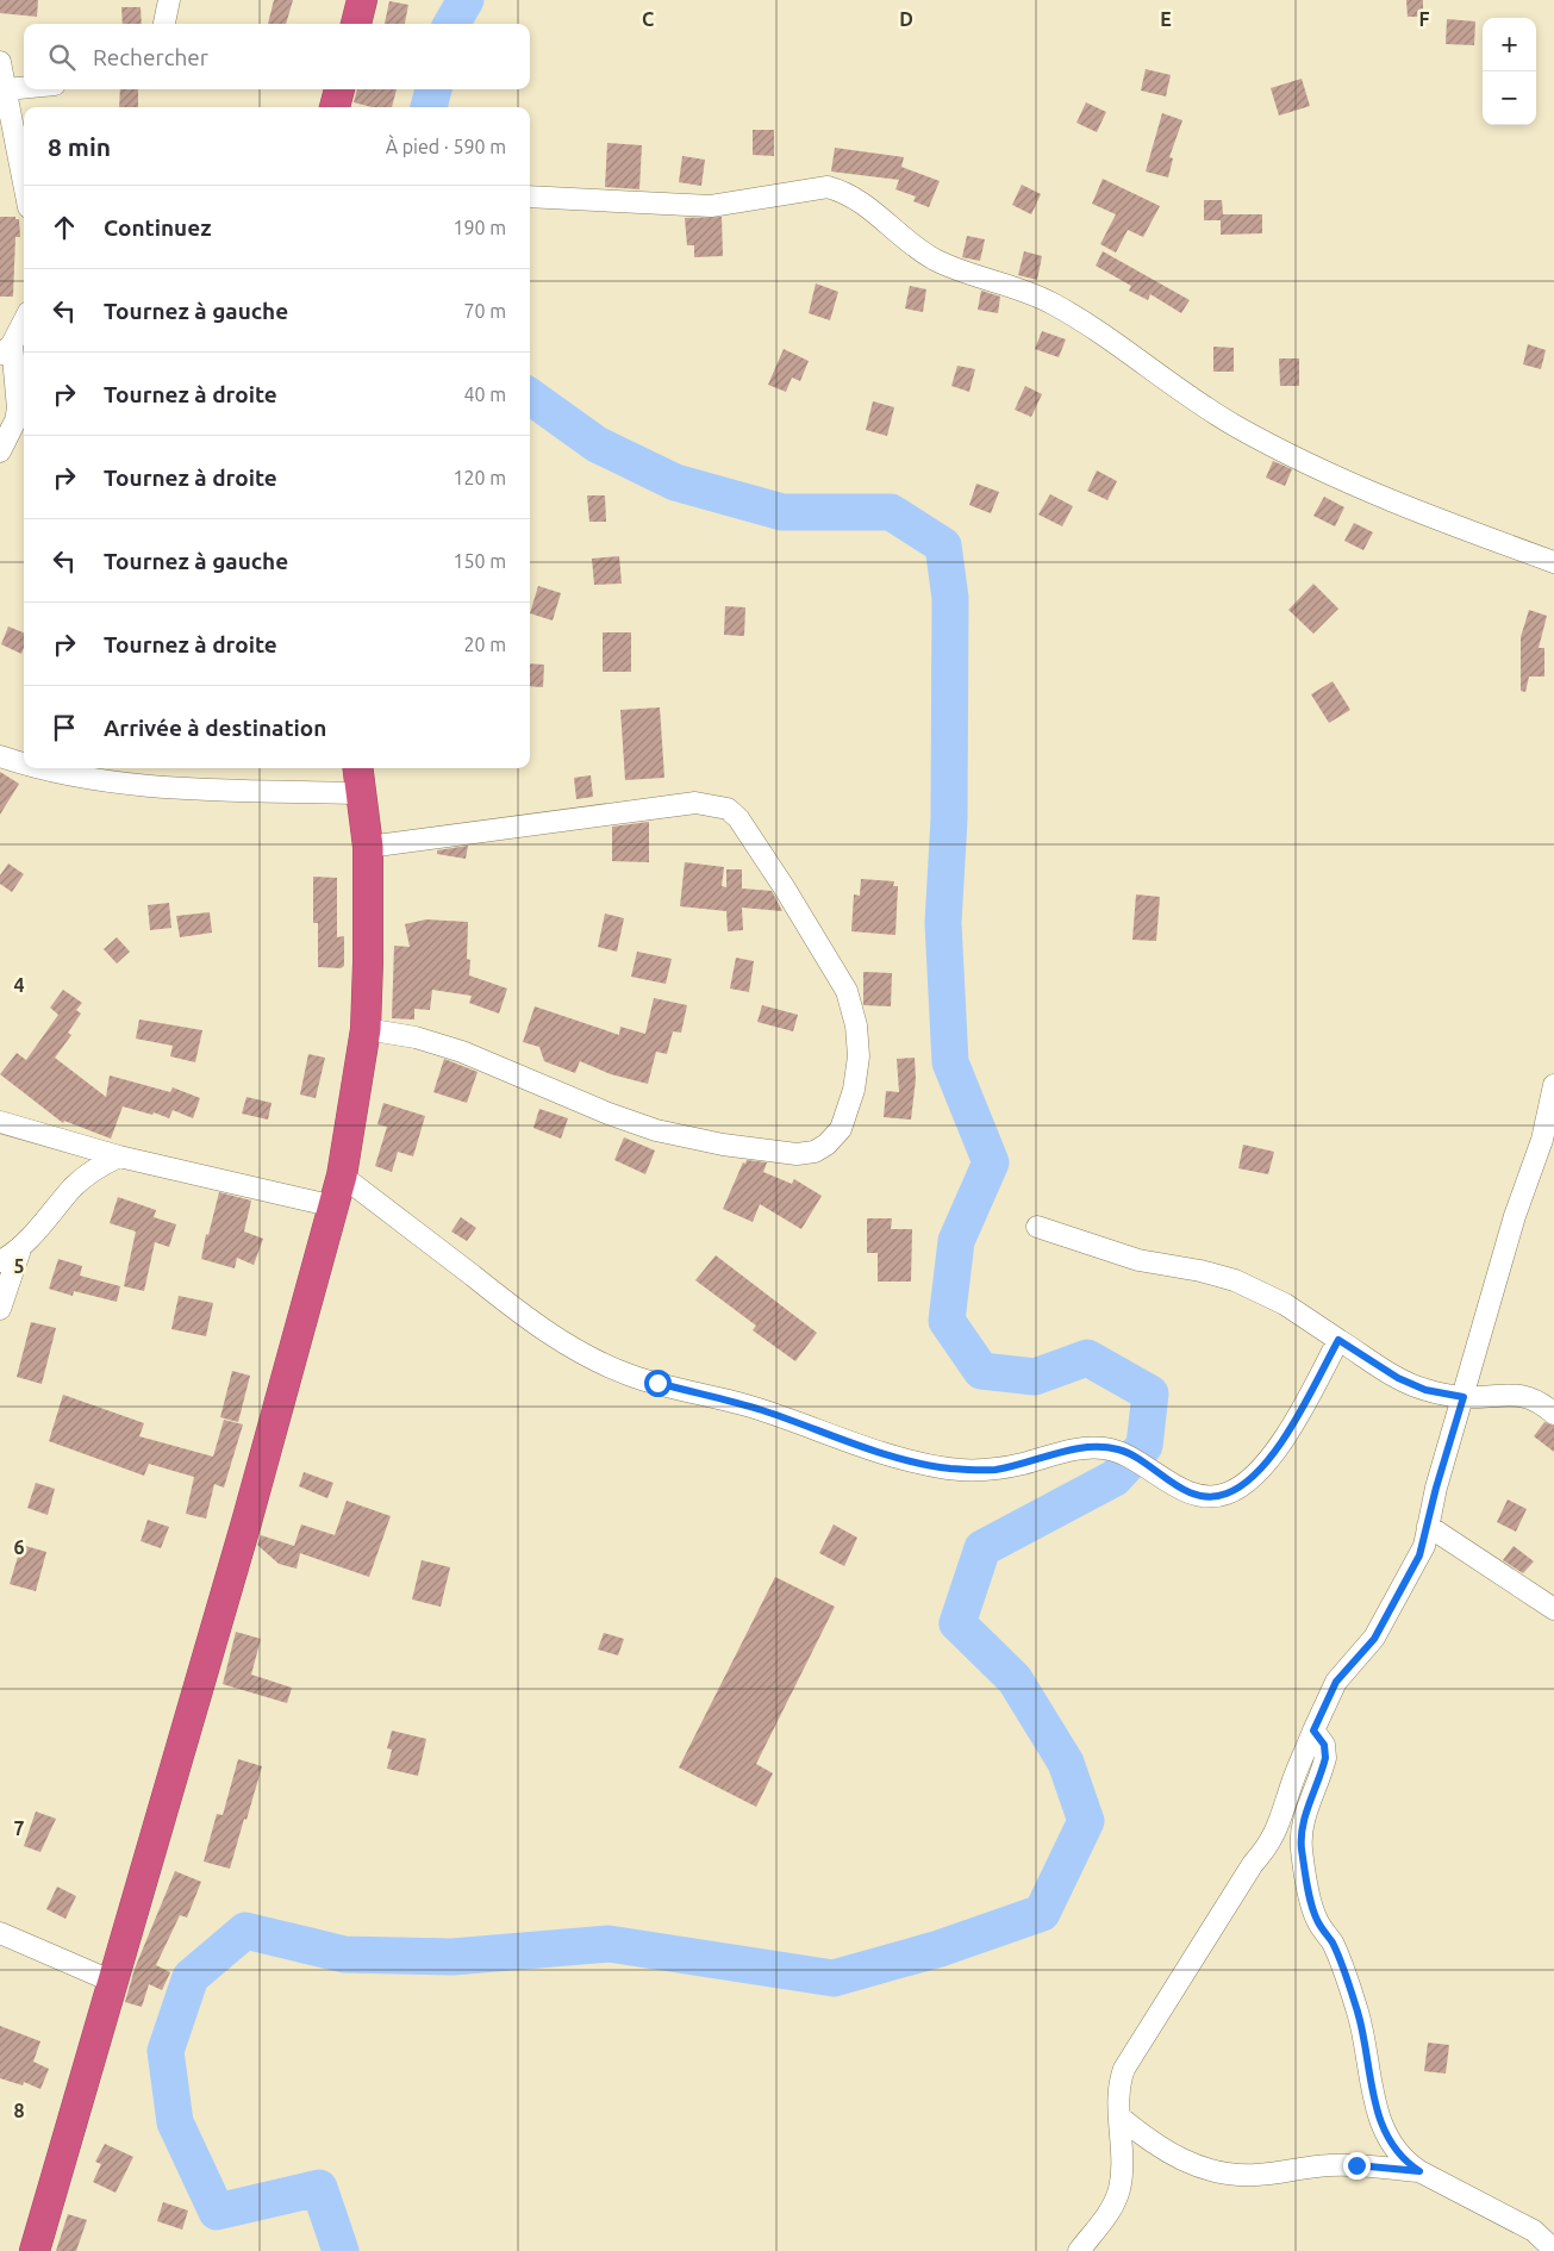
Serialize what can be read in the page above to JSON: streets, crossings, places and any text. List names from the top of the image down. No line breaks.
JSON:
{"page":{"map_buttons":["+","−"],"search":"Rechercher","heading":["8 min","À pied · 590 m"],"list":[["Continuez","190 m"],["Tournez à gauche","70 m"],["Tournez à droite","40 m"],["Tournez à droite","120 m"],["Tournez à gauche","150 m"],["Tournez à droite","20 m"],"Arrivée à destination"]},"grid":{"columns":["C","D","E","F"],"rows":["4","5","6","7","8"]}}
